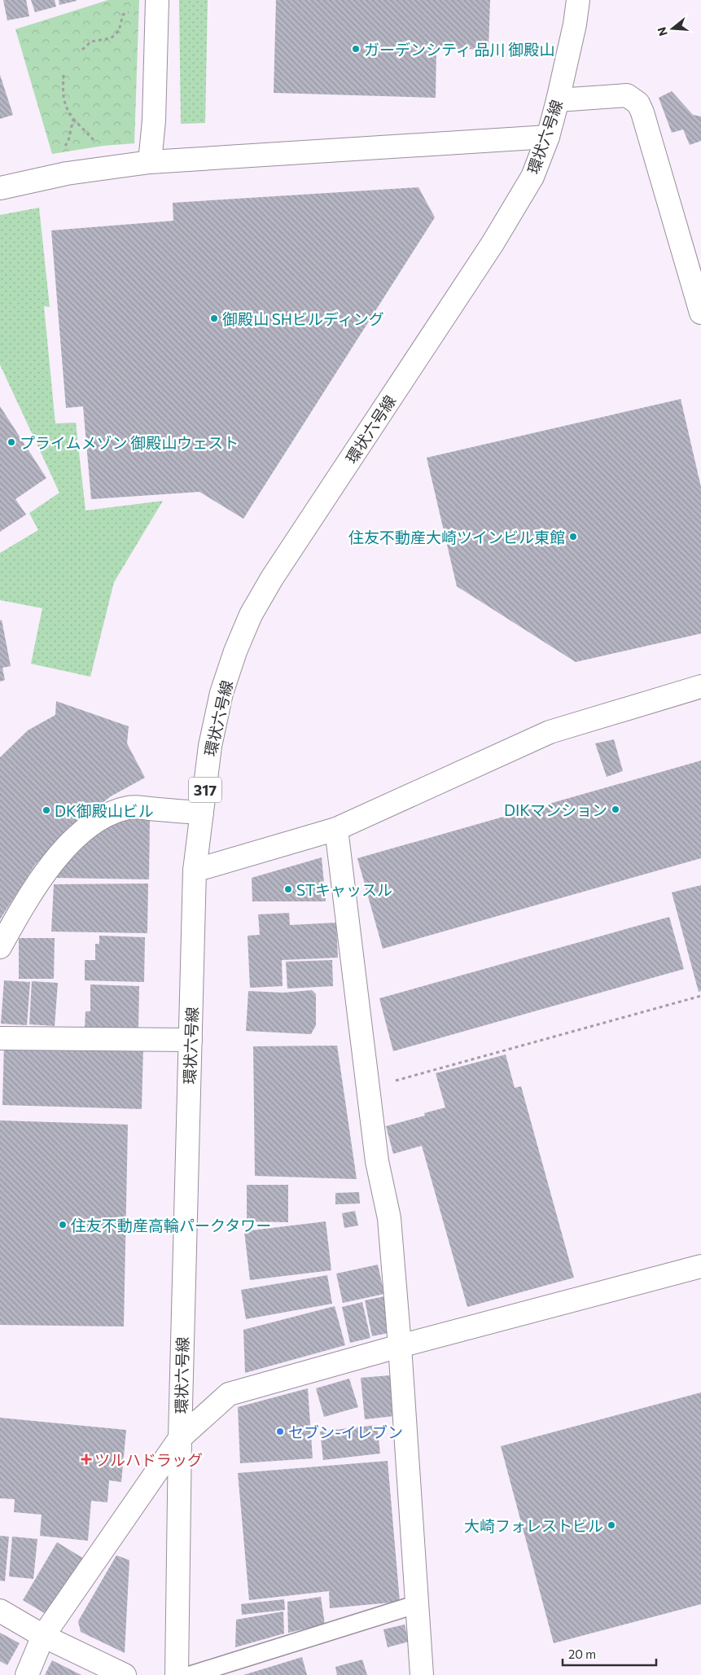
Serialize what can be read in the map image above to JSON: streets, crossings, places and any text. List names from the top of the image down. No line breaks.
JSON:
{"streets":{"street":["環状六号線","317"]},"places":{"other":["ガーデンシティ 品川 御殿山","御殿山 SHビルディング","プライムメゾン 御殿山ウェスト","住友不動産大崎ツインビル東館","DIKマンション","DK御殿山ビル","STキャッスル","住友不動産高輪パークタワー","セブン-イレブン","大崎フォレストビル"],"health":["ツルハドラッグ"]},"scale_bar":"20 m","north":"left"}
